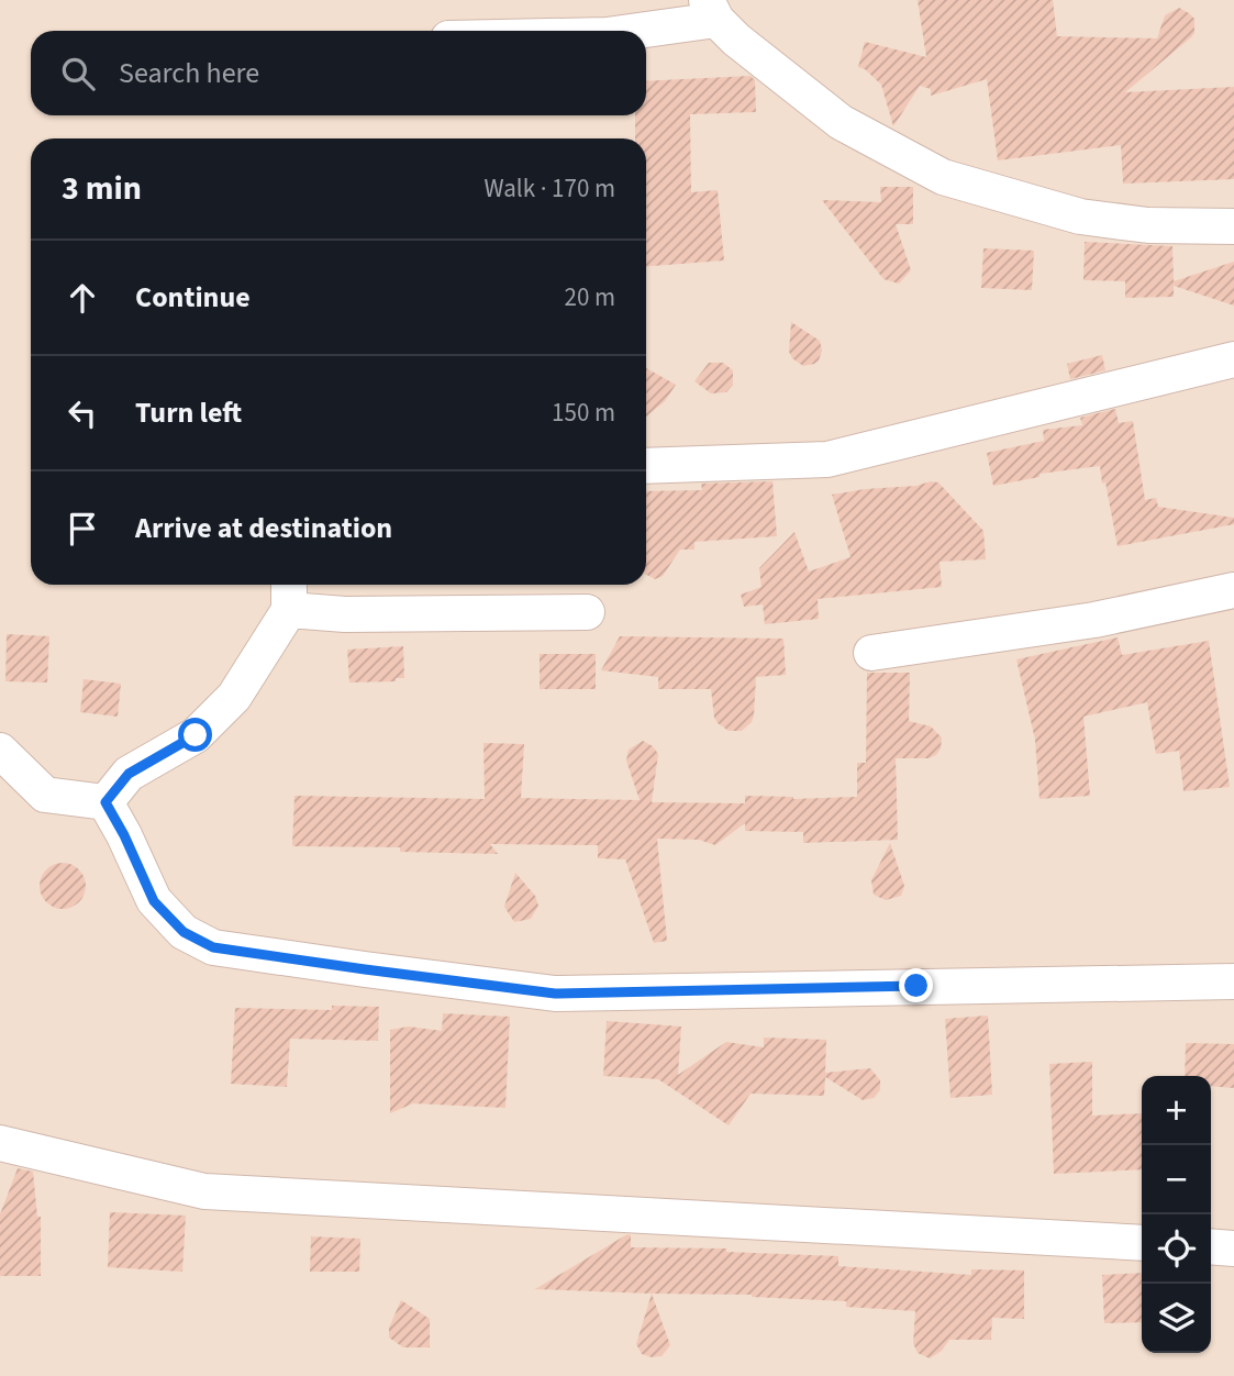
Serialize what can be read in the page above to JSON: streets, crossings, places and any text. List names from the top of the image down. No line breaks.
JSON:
{"page":{"search":"Search here","heading":["3 min","Walk · 170 m"],"list":[["Continue","20 m"],["Turn left","150 m"],"Arrive at destination"],"map_buttons":["+","−"]}}
